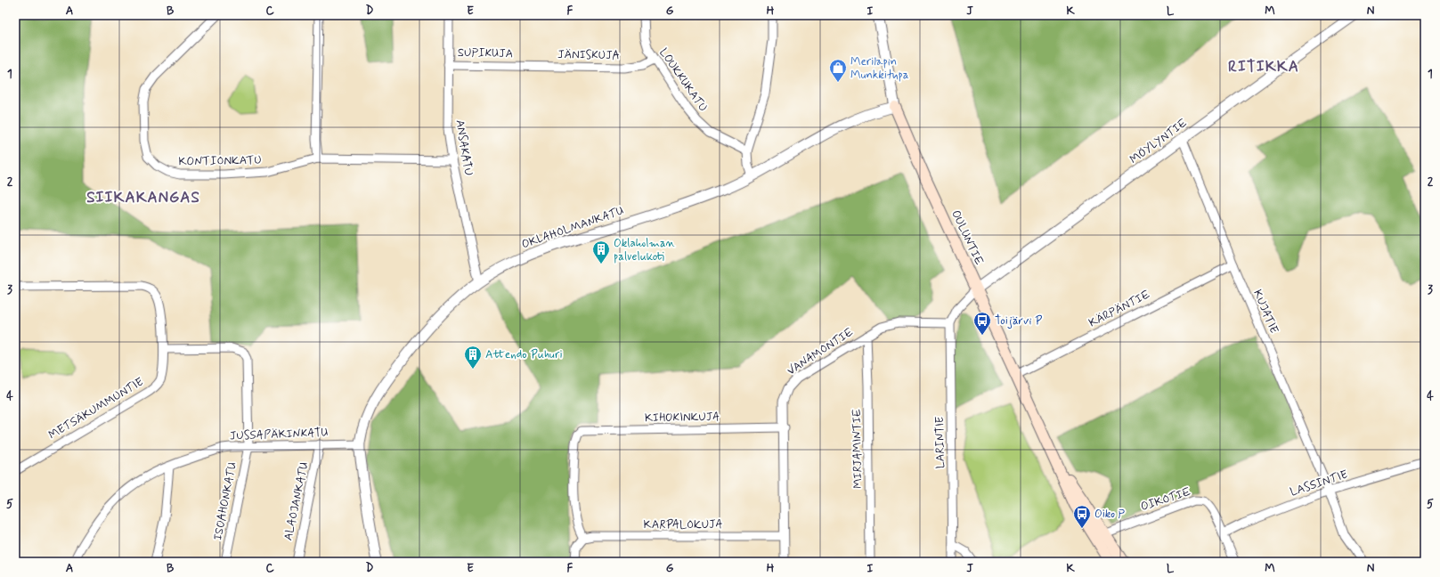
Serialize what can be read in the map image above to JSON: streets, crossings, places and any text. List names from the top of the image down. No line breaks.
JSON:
{"streets":{"main road":["OULUNTIE"],"street":["SUPIKUJA","JÄNISKUJA","LOUKKUKATU","MÖYLYNTIE","ANSAKATU","KONTIONKATU","OKLAHOLMANKATU","KÄRPÄNTIE","KUJATIE","VANAMONTIE","METSÄKUMMUNTIE","KIHOKINKUJA","JUSSAPÄKINKATU","LARINTIE","MIRJAMINTIE","LASSINTIE","OIKOTIE","ISOAHONKATU","ALAOJANKATU","KARPALOKUJA"]},"crossings":[["SUPIKUJA","JÄNISKUJA"],["SUPIKUJA","ANSAKATU"],["JÄNISKUJA","LOUKKUKATU"],["MÖYLYNTIE","OULUNTIE"],["MÖYLYNTIE","KUJATIE"],["ANSAKATU","KONTIONKATU"],["ANSAKATU","OKLAHOLMANKATU"],["OKLAHOLMANKATU","OULUNTIE"],["OKLAHOLMANKATU","JUSSAPÄKINKATU"],["OULUNTIE","KÄRPÄNTIE"],["OULUNTIE","OIKOTIE"],["KÄRPÄNTIE","KUJATIE"],["KUJATIE","LASSINTIE"],["VANAMONTIE","KIHOKINKUJA"],["VANAMONTIE","LARINTIE"],["VANAMONTIE","MIRJAMINTIE"],["VANAMONTIE","KARPALOKUJA"],["KIHOKINKUJA","KARPALOKUJA"],["JUSSAPÄKINKATU","ISOAHONKATU"],["JUSSAPÄKINKATU","ALAOJANKATU"],["LASSINTIE","OIKOTIE"]],"districts":["RITIKKA","SIIKAKANGAS"],"places":{"shop":["Merilapin Munkkitupa"],"building":["Oklaholman palvelukoti","Attendo Puhuri"],"bus stop":["Toijärvi P","Oiko P"]},"grid":{"columns":["A","B","C","D","E","F","G","H","I","J","K","L","M","N"],"rows":["1","2","3","4","5"]}}
